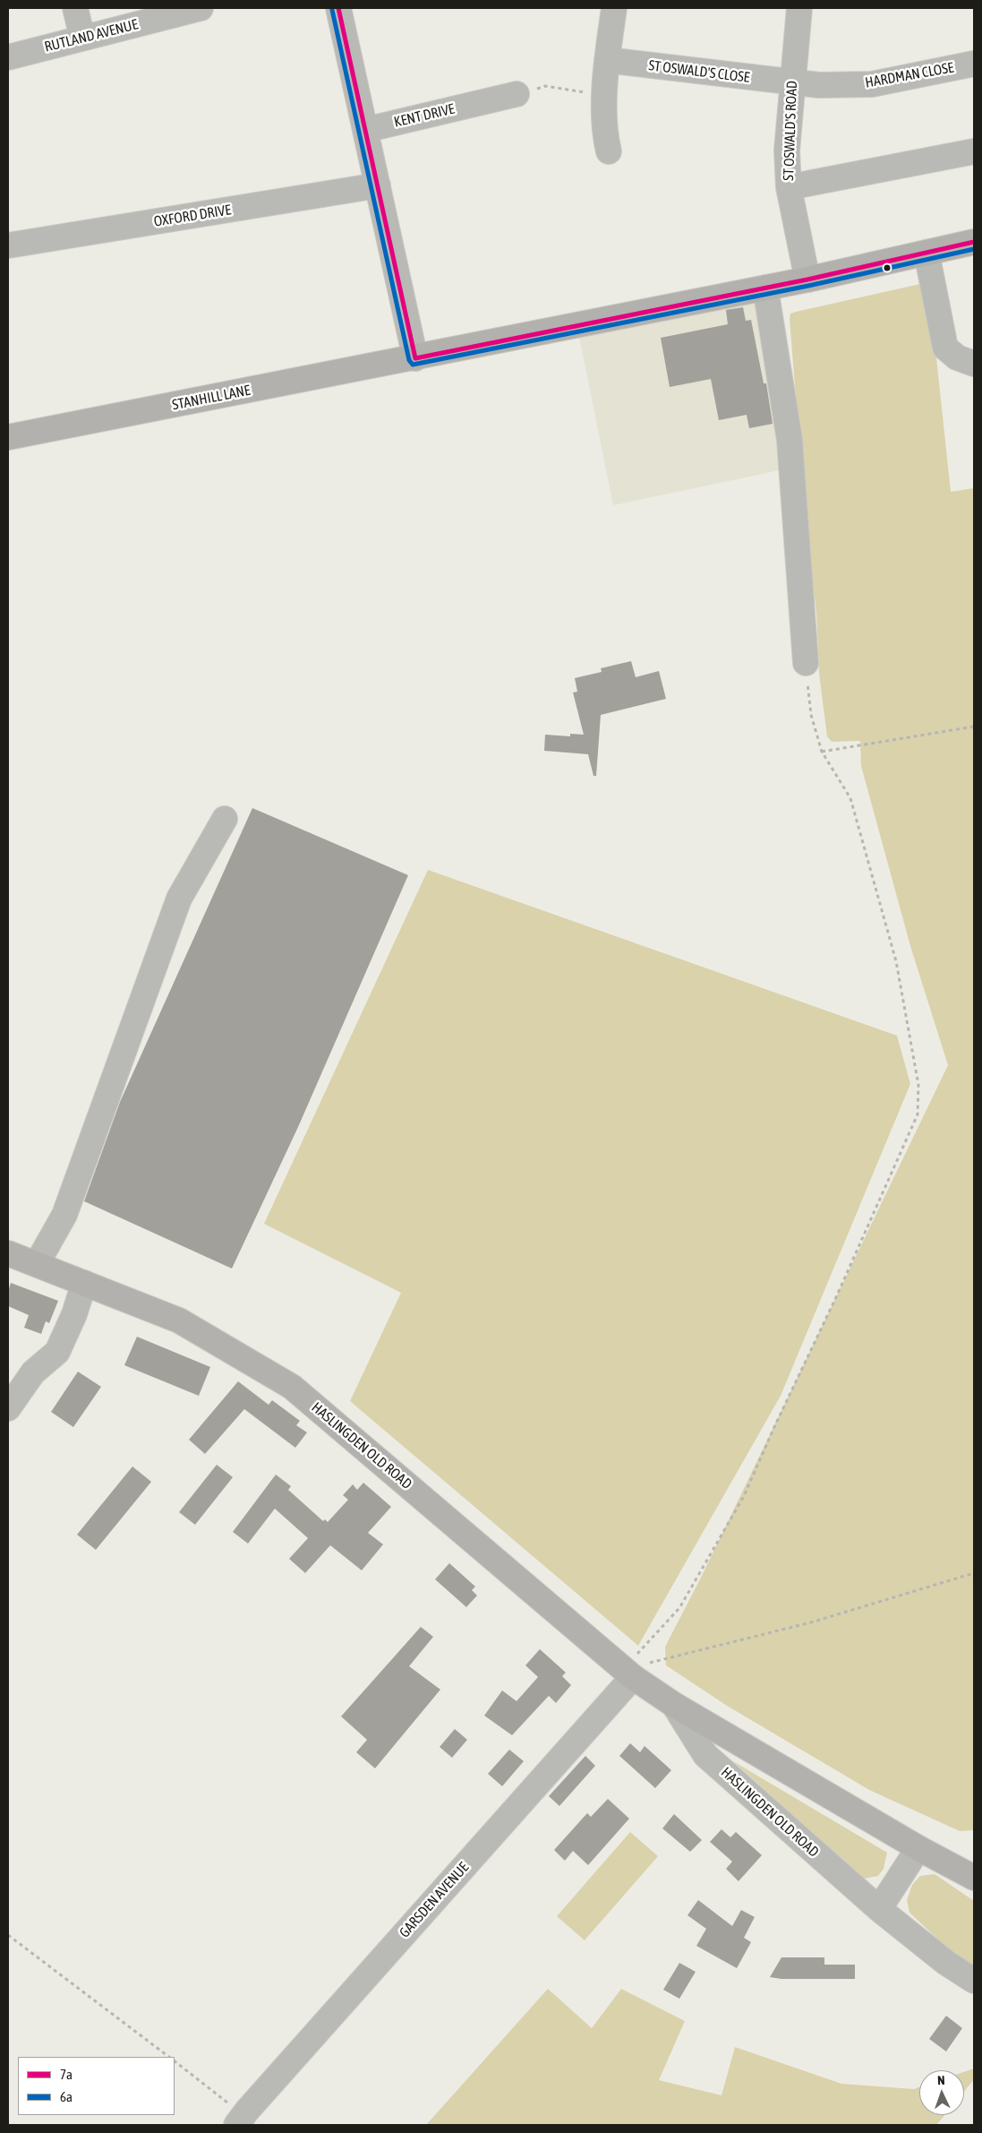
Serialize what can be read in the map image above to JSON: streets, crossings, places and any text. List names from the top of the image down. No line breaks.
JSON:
{"streets":{"main road":["STANHILL LANE","HASLINGDEN OLD ROAD"],"street":["RUTLAND AVENUE","ST OSWALD'S CLOSE","HARDMAN CLOSE","KENT DRIVE","ST OSWALD'S ROAD","OXFORD DRIVE","GARSDEN AVENUE"]},"crossings":[["ST OSWALD'S CLOSE","HARDMAN CLOSE"],["ST OSWALD'S CLOSE","ST OSWALD'S ROAD"],["HARDMAN CLOSE","ST OSWALD'S ROAD"],["ST OSWALD'S ROAD","STANHILL LANE"],["HASLINGDEN OLD ROAD","GARSDEN AVENUE"]],"lines":["transit line 7a","transit line 6a"],"legend":["7a","6a"],"north":"top"}
